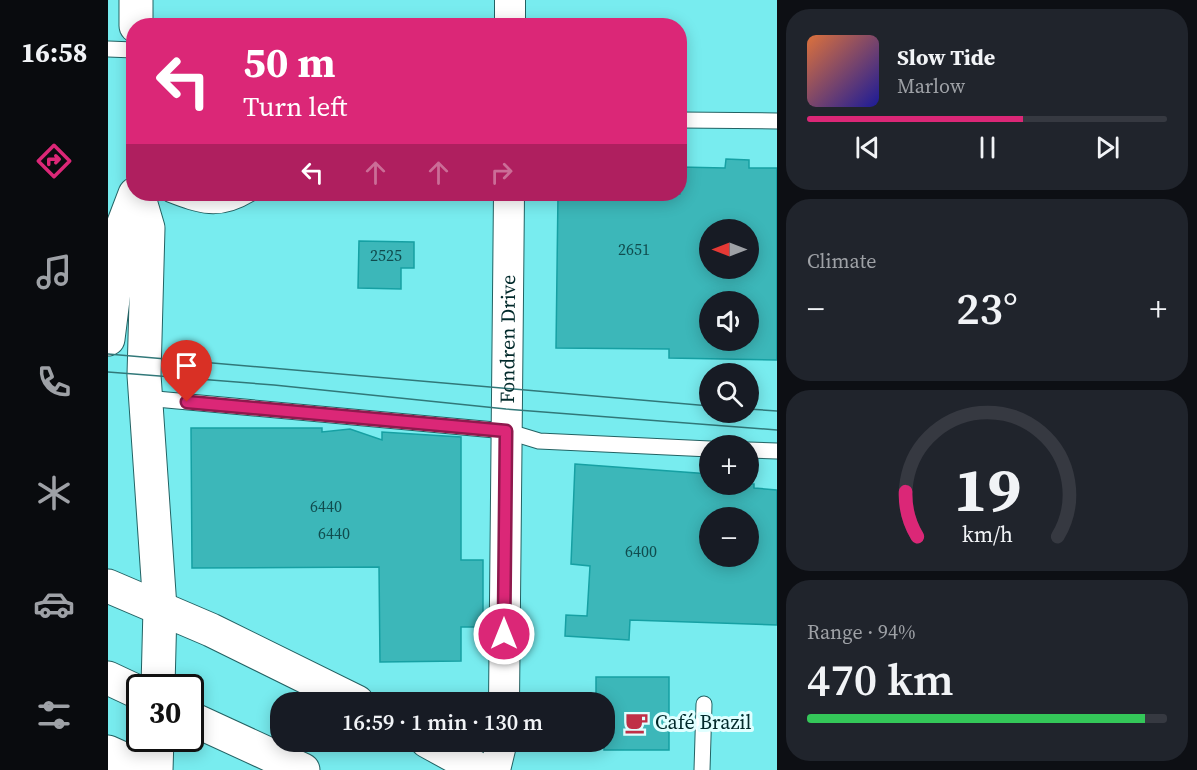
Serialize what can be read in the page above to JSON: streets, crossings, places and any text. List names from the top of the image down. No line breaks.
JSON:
{"streets":{"street":["Fondren Drive"]},"places":{"cafe":["Café Brazil"]},"house_numbers":["2651","2525","6440","6440","6400"],"north":"left","page":{"tabs":"16:58","turn":["50 m","Turn left"],"song":["Slow Tide","Marlow"],"tile":["Climate",["Range · 94%","470 km"]],"map_buttons":["+","−"],"heat":["−","23°","+"],"limit":"30","trip":"16:59 · 1 min · 130 m","gauge":["19","km/h"]}}
